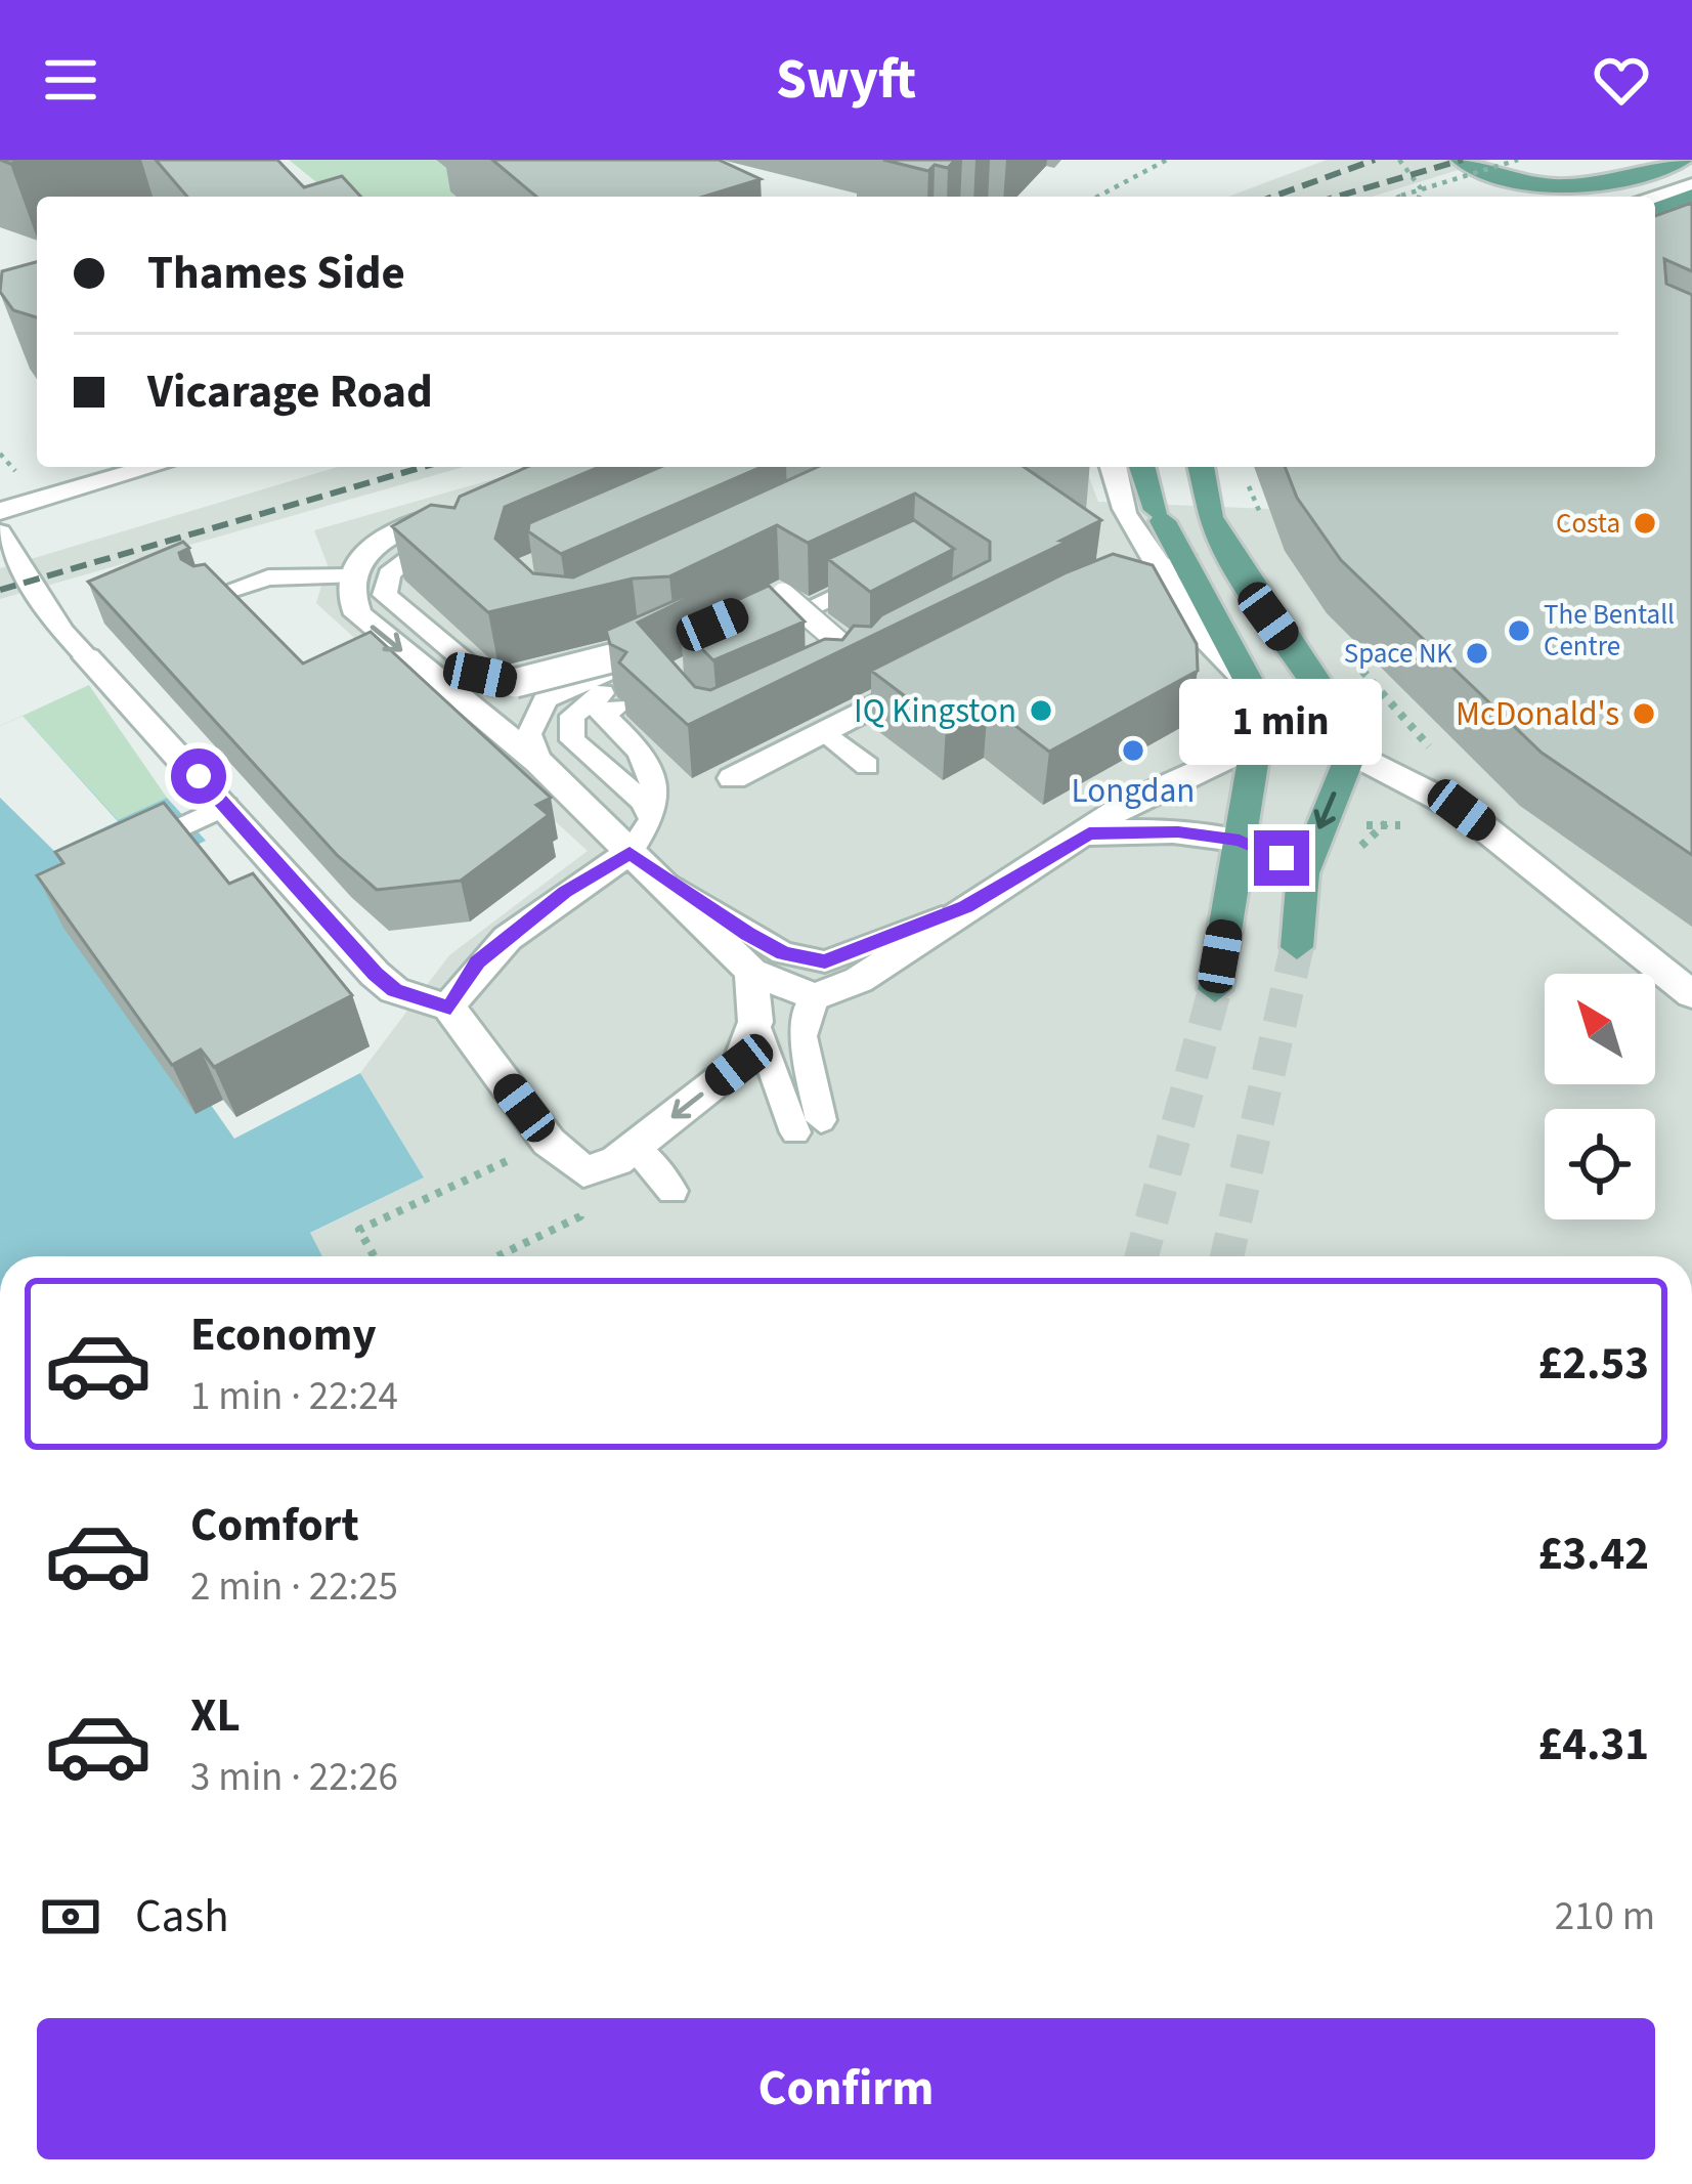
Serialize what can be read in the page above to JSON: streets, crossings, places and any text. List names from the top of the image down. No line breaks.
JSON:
{"places":["Costa","The Bentall Centre","Space NK","IQ Kingston","McDonald's","Longdan"],"north":"top left","page":{"header":"Swyft","banner":["Thames Side","Vicarage Road"],"bubble":"1 min","list":[{"name":"Economy","note":"1 min · 22:24","value":"£2.53"},{"name":"Comfort","note":"2 min · 22:25","value":"£3.42"},{"name":"XL","note":"3 min · 22:26","value":"£4.31"}],"pay":["Cash","210 m"],"buttons":"Confirm"}}
